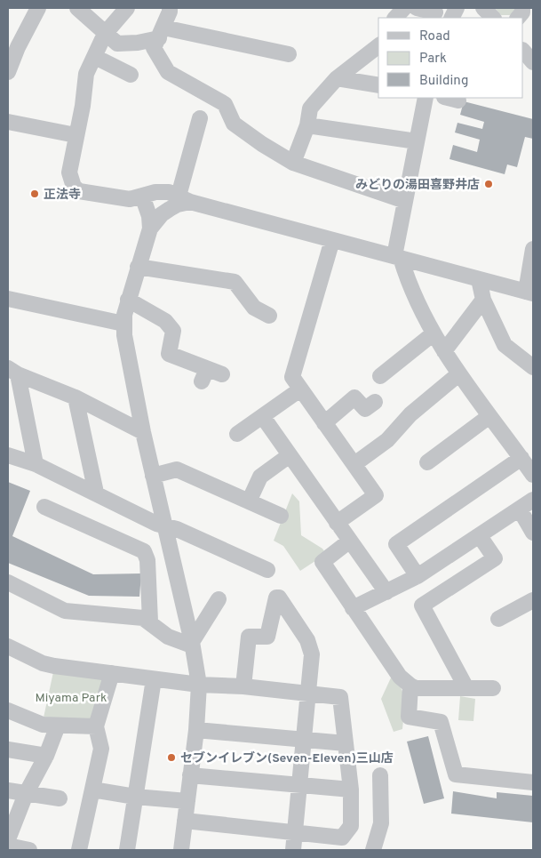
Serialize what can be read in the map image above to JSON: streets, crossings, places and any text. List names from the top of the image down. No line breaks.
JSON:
{"parks":["Miyama Park"],"places":["みどりの湯田喜野井店","正法寺","セブンイレブン(Seven-Eleven)三山店"],"legend":["Road","Park","Building"]}
